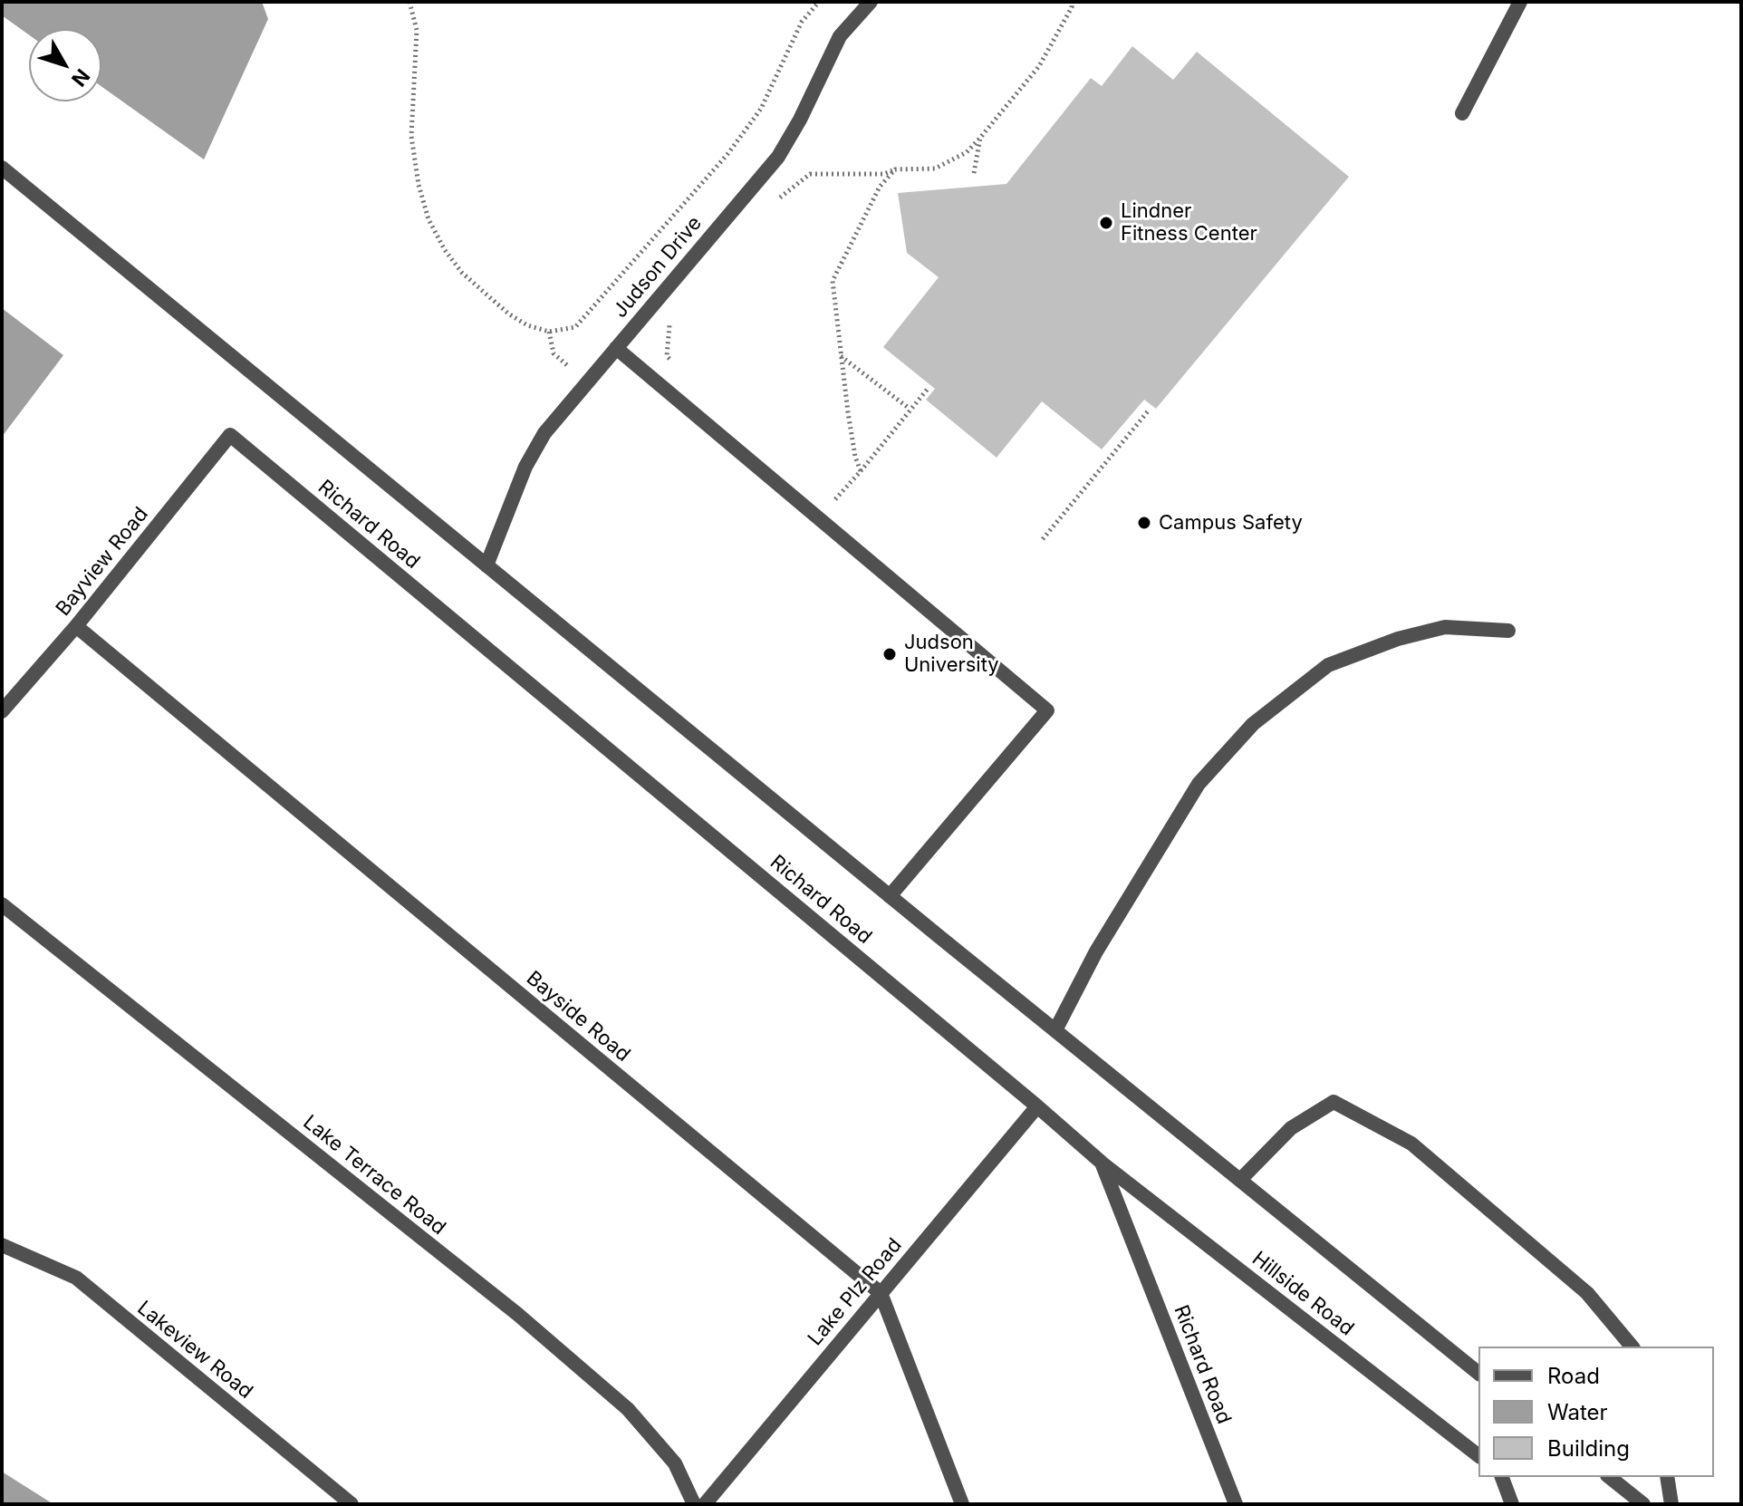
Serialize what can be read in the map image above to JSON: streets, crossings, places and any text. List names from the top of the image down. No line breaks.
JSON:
{"streets":{"street":["Judson Drive","Richard Road","Bayview Road","Bayside Road","Lake Terrace Road","Lake Plz Road","Hillside Road","Lakeview Road"]},"crossings":[["Richard Road","Bayview Road"],["Richard Road","Lake Plz Road"],["Richard Road","Hillside Road"],["Bayview Road","Bayside Road"],["Bayside Road","Lake Plz Road"]],"places":["Lindner Fitness Center","Campus Safety","Judson University"],"legend":["Road","Water","Building"],"north":"bottom right"}
